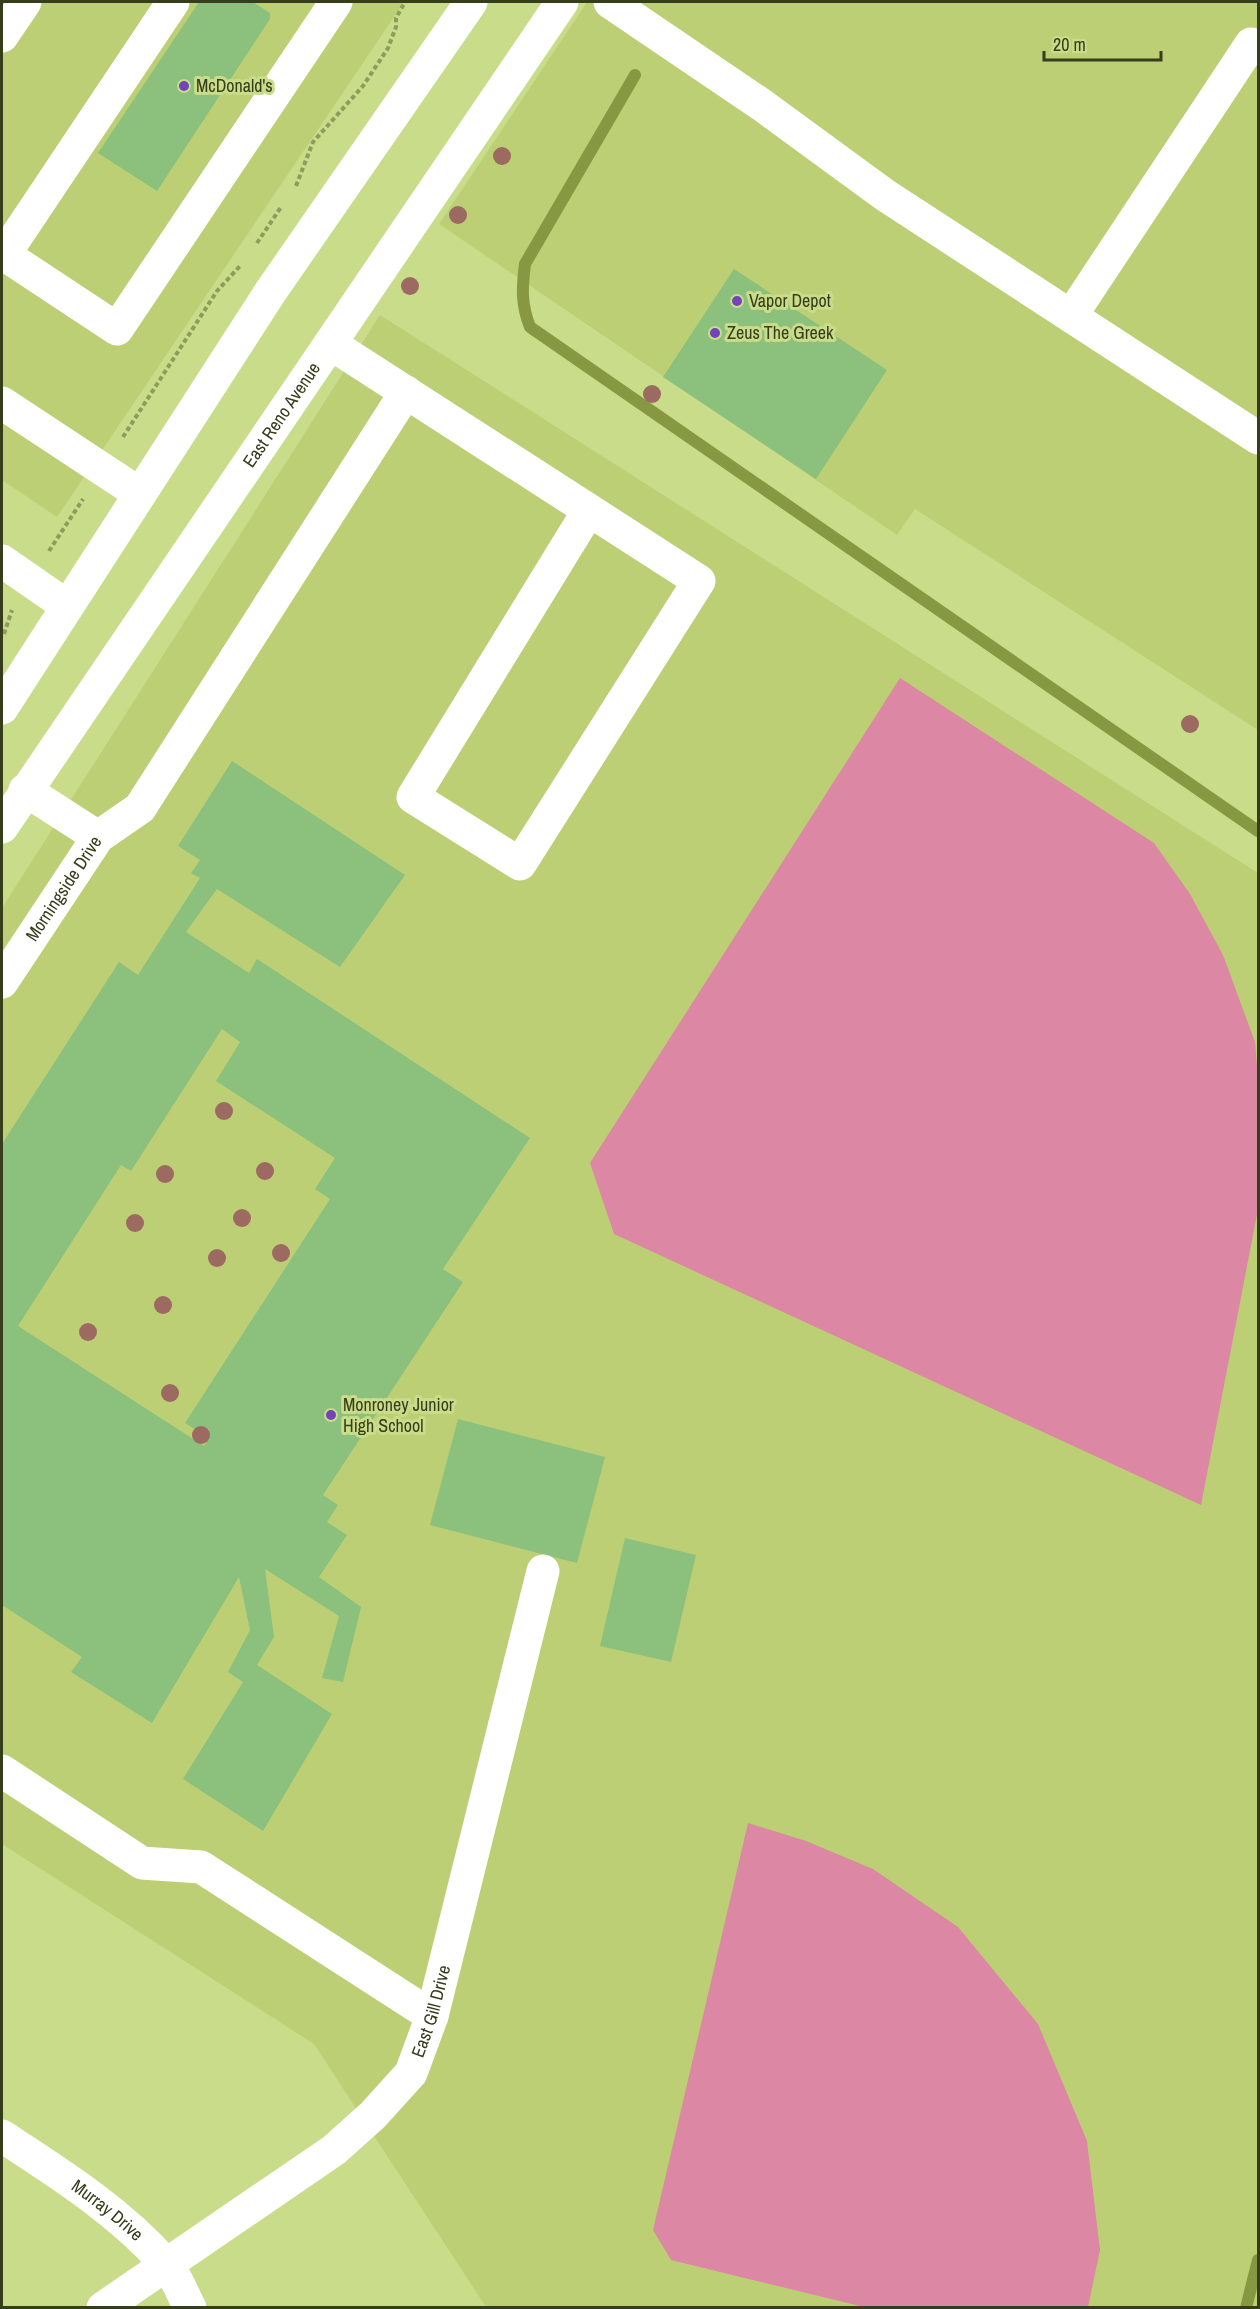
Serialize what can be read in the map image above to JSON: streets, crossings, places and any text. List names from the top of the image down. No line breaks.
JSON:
{"streets":{"main road":["East Reno Avenue","Morningside Drive","East Gill Drive","Murray Drive"]},"crossings":[["East Reno Avenue","Morningside Drive"],["East Gill Drive","Murray Drive"]],"places":["McDonald's","Vapor Depot","Zeus The Greek","Monroney Junior High School"],"scale_bar":"20 m"}
